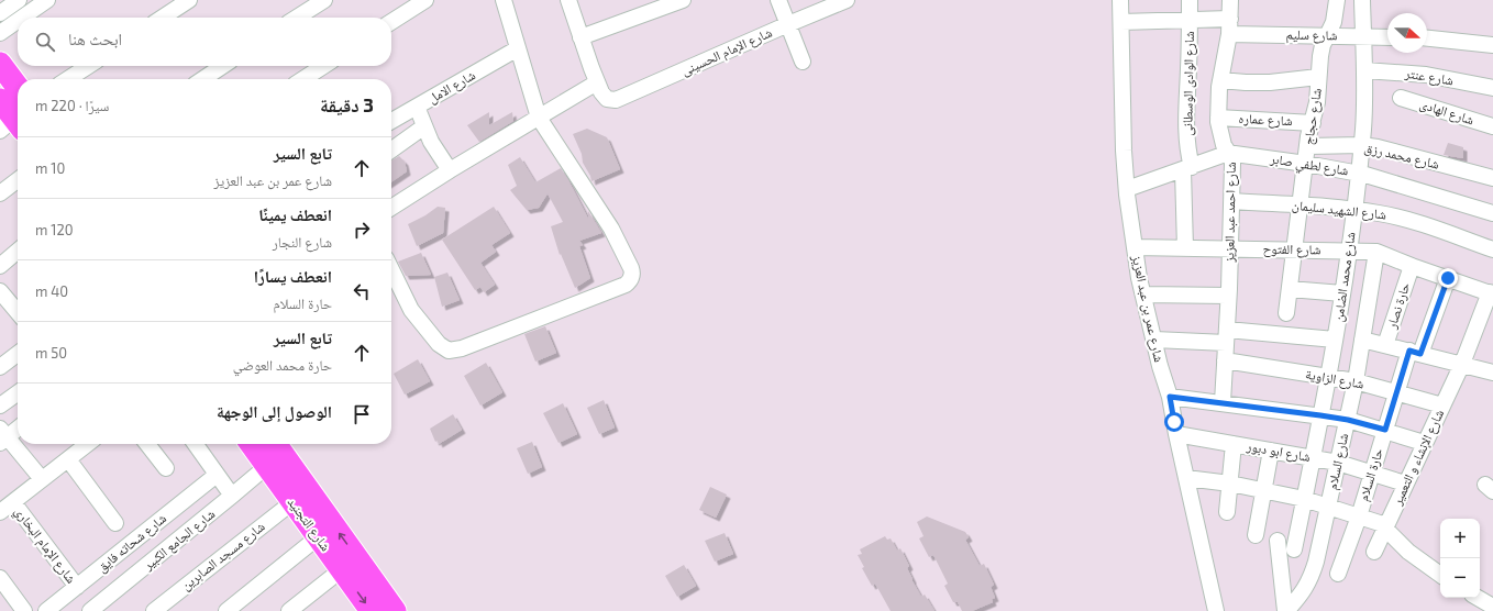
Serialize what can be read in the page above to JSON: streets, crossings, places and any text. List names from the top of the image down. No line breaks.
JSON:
{"streets":{"highway":["شارع التجنيد"],"street":["شارع سليم","شارع الإمام الحسينى","شارع عنتر","شارع الوادى الوسطانى","شارع الامل","شارع الهادى","شارع حجاج","شارع عماره","شارع محمد رزق","شارع لطفي صابر","شارع الشهيد سليمان","شارع احمد عبد العزيز","شارع الفتوح","شارع محمد الضامن","حارة نصار","شارع عمر بن عبد العزيز","شارع الزاوية","شارع ابو دبور","شارع الإنشاء و التعمير","شارع السلام","حارة السلام","شارع الجامع الكبير","شارع شحاته فايق","شارع الإمام البخاري","شارع مسجد الصابرين"]},"crossings":[["شارع سليم","شارع حجاج"],["شارع سليم","شارع احمد عبد العزيز"],["شارع سليم","شارع محمد الضامن"],["شارع عنتر","شارع محمد الضامن"],["شارع الوادى الوسطانى","شارع لطفي صابر"],["شارع الوادى الوسطانى","شارع الفتوح"],["شارع حجاج","شارع عماره"],["شارع حجاج","شارع محمد رزق"],["شارع حجاج","شارع لطفي صابر"],["شارع حجاج","شارع الشهيد سليمان"],["شارع حجاج","شارع الفتوح"],["شارع عماره","شارع احمد عبد العزيز"],["شارع محمد رزق","شارع محمد الضامن"],["شارع لطفي صابر","شارع احمد عبد العزيز"],["شارع لطفي صابر","شارع محمد الضامن"],["شارع لطفي صابر","شارع عمر بن عبد العزيز"],["شارع الشهيد سليمان","شارع احمد عبد العزيز"],["شارع الشهيد سليمان","شارع محمد الضامن"],["شارع احمد عبد العزيز","شارع الفتوح"],["شارع احمد عبد العزيز","شارع الزاوية"],["شارع الفتوح","شارع محمد الضامن"],["شارع الفتوح","حارة نصار"],["شارع الفتوح","شارع عمر بن عبد العزيز"],["شارع الفتوح","شارع الإنشاء و التعمير"],["شارع الفتوح","شارع السلام"],["شارع الفتوح","حارة السلام"],["شارع محمد الضامن","شارع الزاوية"],["شارع محمد الضامن","شارع ابو دبور"],["شارع عمر بن عبد العزيز","شارع ابو دبور"],["شارع الزاوية","شارع الإنشاء و التعمير"],["شارع الزاوية","شارع السلام"],["شارع الزاوية","حارة السلام"],["شارع ابو دبور","شارع الإنشاء و التعمير"],["شارع ابو دبور","شارع السلام"],["شارع ابو دبور","حارة السلام"],["شارع التجنيد","شارع الجامع الكبير"],["شارع التجنيد","شارع مسجد الصابرين"],["شارع شحاته فايق","شارع الإمام البخاري"]],"north":"right","page":{"search":"ابحث هنا","heading":["3 دقيقة","سيرًا · 220 m"],"list":[["تابع السير","شارع عمر بن عبد العزيز","10 m"],["انعطف يمينًا","شارع النجار","120 m"],["انعطف يسارًا","حارة السلام","40 m"],["تابع السير","حارة محمد العوضي","50 m"],"الوصول إلى الوجهة"],"map_buttons":["+","−"]}}
